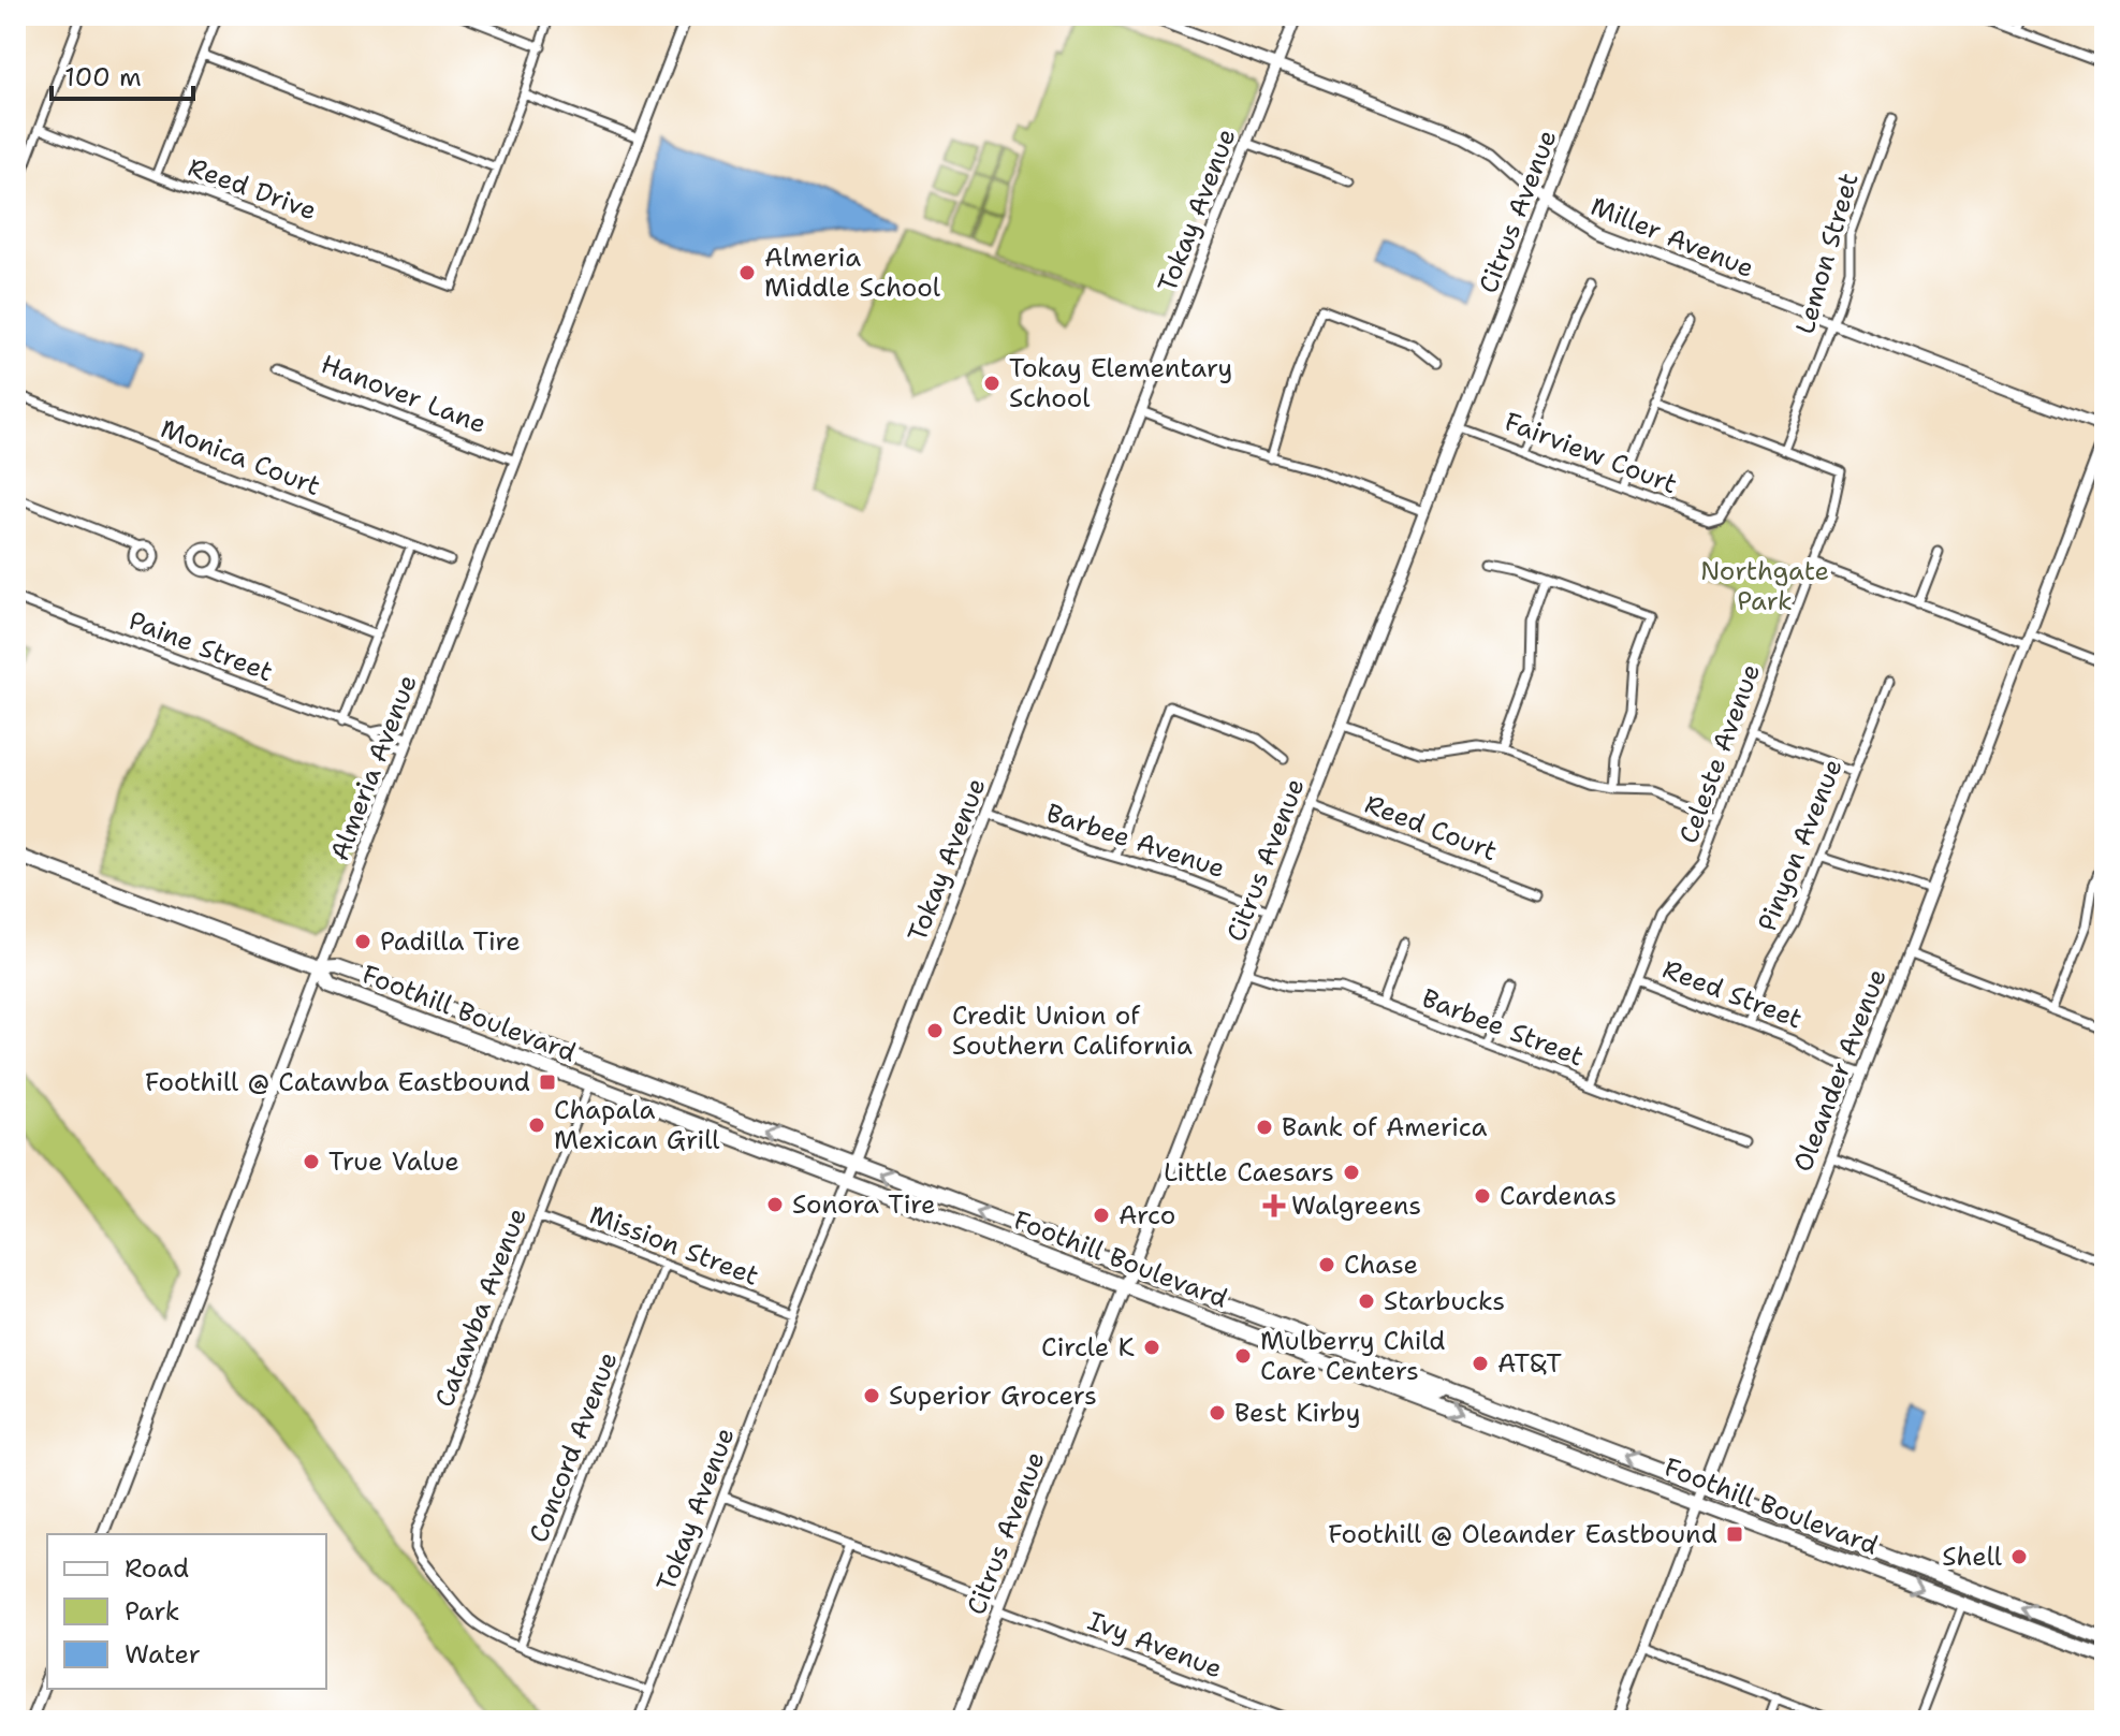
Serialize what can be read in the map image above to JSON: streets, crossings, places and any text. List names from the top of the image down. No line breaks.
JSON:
{"streets":{"main road":["Citrus Avenue","Foothill Boulevard"],"street":["Reed Drive","Tokay Avenue","Miller Avenue","Lemon Street","Hanover Lane","Fairview Court","Monica Court","Paine Street","Celeste Avenue","Almeria Avenue","Reed Court","Barbee Avenue","Pinyon Avenue","Reed Street","Barbee Street","Oleander Avenue","Mission Street","Catawba Avenue","Concord Avenue","Ivy Avenue"]},"crossings":[["Tokay Avenue","Miller Avenue"],["Tokay Avenue","Barbee Avenue"],["Tokay Avenue","Foothill Boulevard"],["Tokay Avenue","Mission Street"],["Tokay Avenue","Ivy Avenue"],["Citrus Avenue","Miller Avenue"],["Citrus Avenue","Fairview Court"],["Citrus Avenue","Reed Court"],["Citrus Avenue","Barbee Avenue"],["Citrus Avenue","Foothill Boulevard"],["Citrus Avenue","Barbee Street"],["Citrus Avenue","Ivy Avenue"],["Miller Avenue","Lemon Street"],["Lemon Street","Celeste Avenue"],["Hanover Lane","Almeria Avenue"],["Paine Street","Almeria Avenue"],["Celeste Avenue","Reed Street"],["Celeste Avenue","Barbee Street"],["Almeria Avenue","Foothill Boulevard"],["Pinyon Avenue","Reed Street"],["Reed Street","Oleander Avenue"],["Foothill Boulevard","Oleander Avenue"],["Foothill Boulevard","Catawba Avenue"],["Mission Street","Catawba Avenue"],["Mission Street","Concord Avenue"],["Catawba Avenue","Concord Avenue"]],"parks":["Northgate Park"],"places":{"other":["Almeria Middle School","Tokay Elementary School","Padilla Tire","Credit Union of Southern California","Chapala Mexican Grill","Bank of America","True Value","Little Caesars","Cardenas","Sonora Tire","Arco","Chase","Starbucks","Circle K","Mulberry Child Care Centers","AT&T","Superior Grocers","Best Kirby","Shell"],"transit":["Foothill @ Catawba Eastbound","Foothill @ Oleander Eastbound"],"health":["Walgreens"]},"legend":["Road","Park","Water"],"scale_bar":"100 m"}
